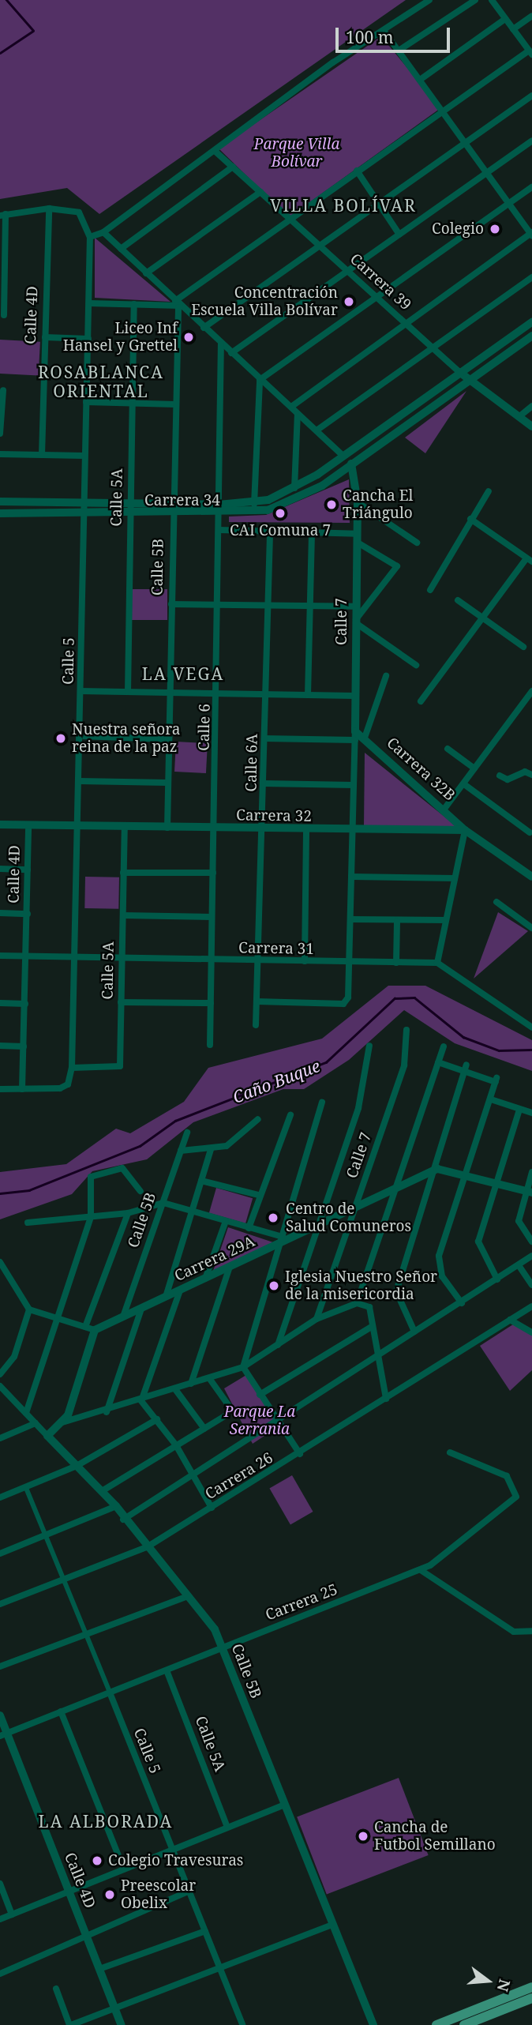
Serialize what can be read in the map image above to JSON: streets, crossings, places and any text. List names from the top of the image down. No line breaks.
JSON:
{"streets":{"street":["Carrera 39","Calle 4D","Calle 5A","Carrera 34","Calle 5B","Calle 7","Calle 5","Calle 6","Calle 6A","Carrera 32B","Carrera 32","Carrera 31","Carrera 29A","Carrera 26","Carrera 25"]},"crossings":[["Calle 4D","Calle 5"],["Calle 4D","Carrera 32"],["Calle 4D","Carrera 31"],["Calle 4D","Carrera 25"],["Calle 5A","Carrera 34"],["Calle 5A","Calle 5"],["Calle 5A","Carrera 32"],["Calle 5A","Carrera 31"],["Calle 5A","Carrera 25"],["Carrera 34","Calle 5B"],["Carrera 34","Calle 7"],["Carrera 34","Calle 5"],["Carrera 34","Calle 6"],["Calle 5B","Carrera 32"],["Calle 5B","Carrera 29A"],["Calle 5B","Carrera 26"],["Calle 5B","Carrera 25"],["Calle 7","Calle 6A"],["Calle 7","Carrera 32B"],["Calle 7","Carrera 32"],["Calle 7","Carrera 31"],["Calle 7","Carrera 29A"],["Calle 5","Carrera 32"],["Calle 5","Carrera 31"],["Calle 5","Carrera 26"],["Calle 5","Carrera 25"],["Calle 6","Carrera 32"],["Calle 6","Carrera 31"],["Calle 6A","Carrera 32"],["Calle 6A","Carrera 31"],["Carrera 32B","Carrera 32"]],"districts":["VILLA BOLÍVAR","ROSABLANCA ORIENTAL","LA VEGA","LA ALBORADA"],"water":["Caño Buque"],"parks":["Parque Villa Bolívar","Parque La Serrania"],"places":["Colegio","Concentración Escuela Villa Bolívar","Liceo Inf Hansel y Grettel","Cancha El Triángulo","CAI Comuna 7","Nuestra señora reina de la paz","Centro de Salud Comuneros","Iglesia Nuestro Señor de la misericordia","Cancha de Futbol Semillano","Colegio Travesuras","Preescolar Obelix"],"scale_bar":"100 m","north":"right"}
